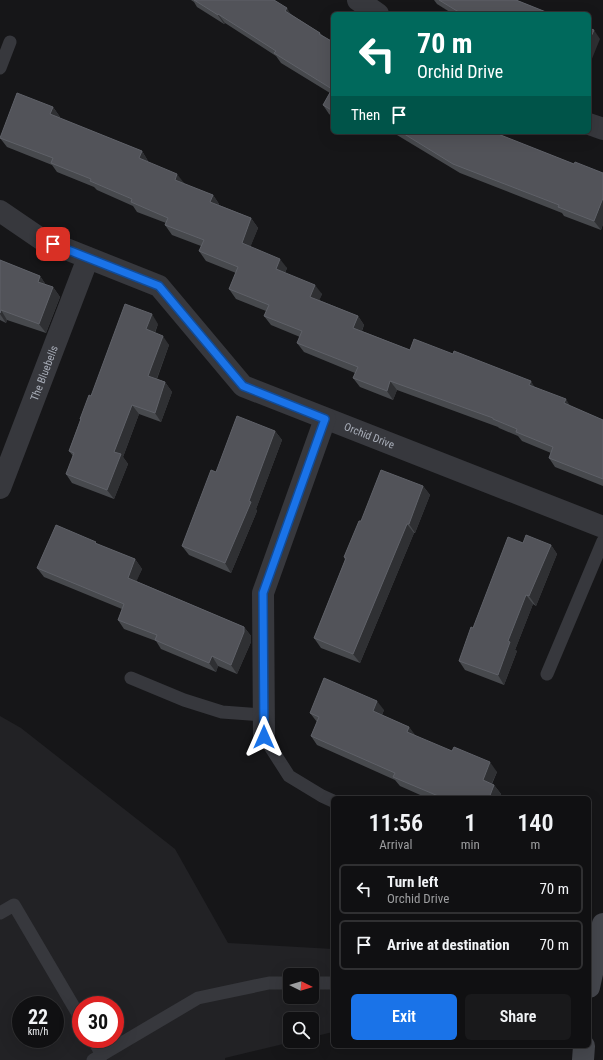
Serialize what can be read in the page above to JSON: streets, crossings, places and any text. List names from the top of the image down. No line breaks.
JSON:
{"streets":{"street":["The Bluebells","Orchid Drive"]},"crossings":[["The Bluebells","Orchid Drive"]],"north":"right","page":{"turn":["70 m","Orchid Drive"],"then":"Then","eta":["11:56","Arrival","1","min","140","m"],"list":[{"name":"Turn left","note":"Orchid Drive","value":"70 m"},{"name":"Arrive at destination","value":"70 m"}],"buttons":["Exit","Share"],"speed":"22 km/h","limit":"30"}}
